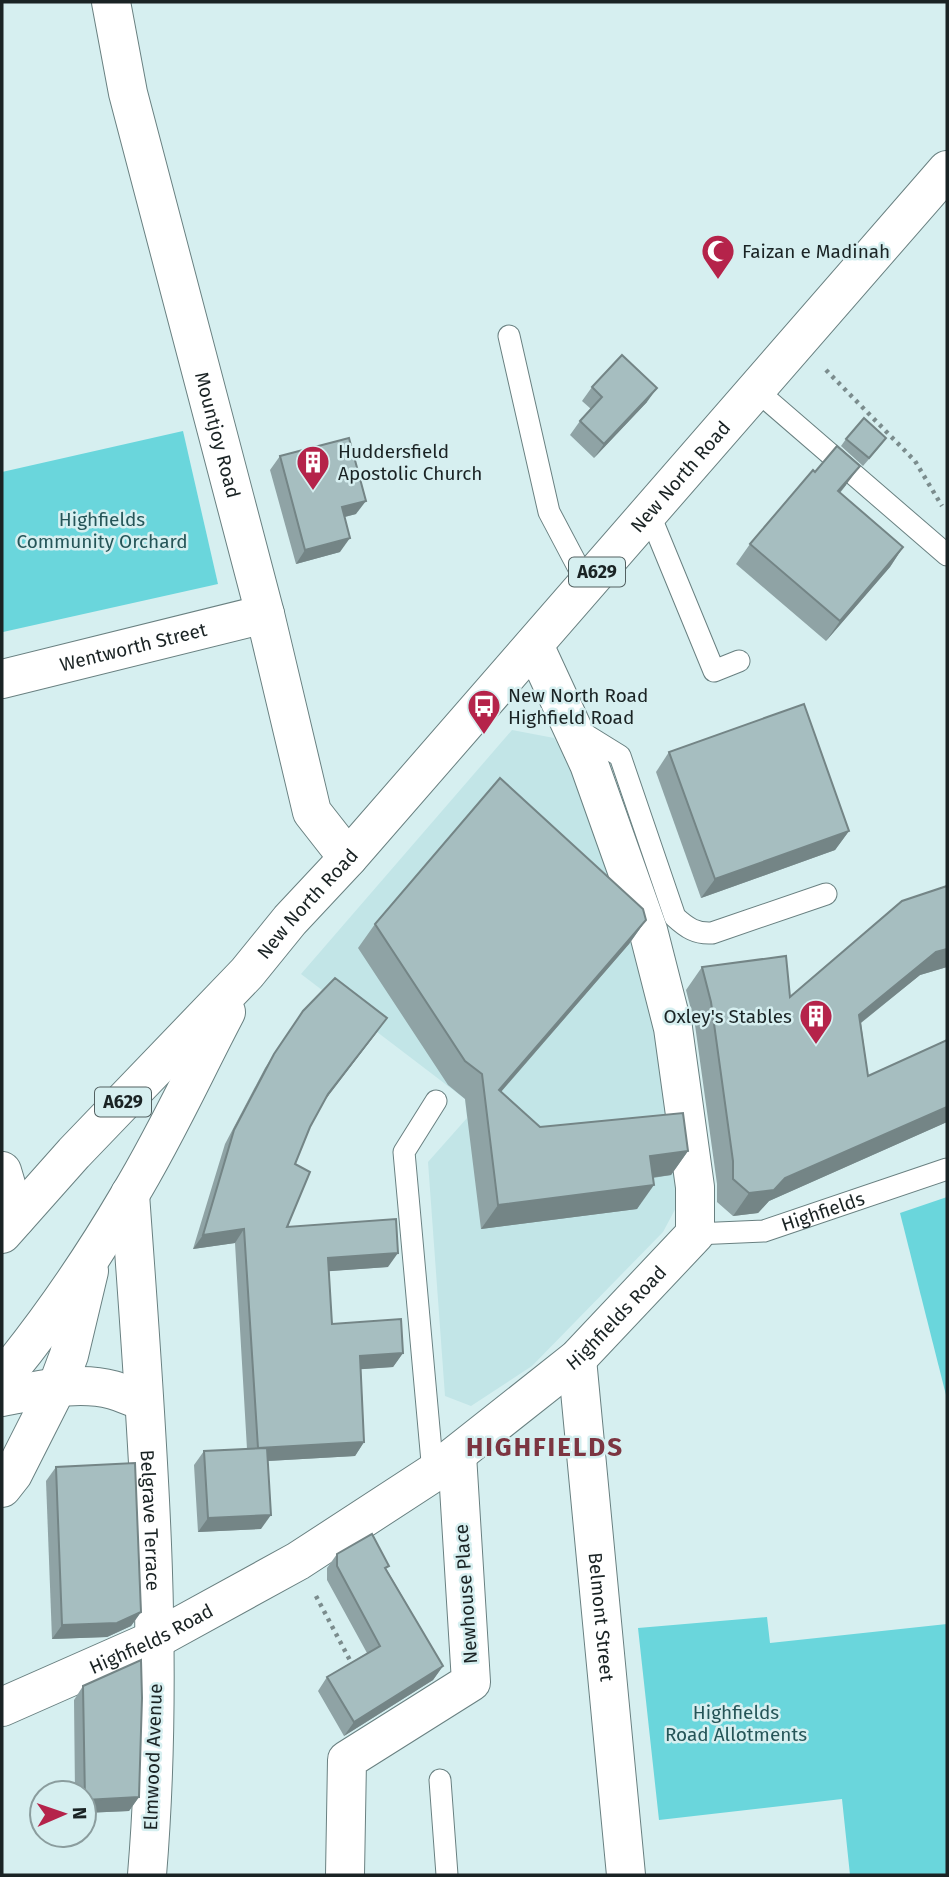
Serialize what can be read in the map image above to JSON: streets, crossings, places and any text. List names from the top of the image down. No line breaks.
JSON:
{"streets":{"main road":["Mountjoy Road","New North Road","A629","Wentworth Street","Highfields Road","Belgrave Terrace","Newhouse Place","Belmont Street","Elmwood Avenue"],"lane":["Highfields"]},"crossings":[["Mountjoy Road","New North Road"],["Mountjoy Road","Wentworth Street"],["New North Road","A629"],["New North Road","Belgrave Terrace"],["Highfields","Highfields Road"],["Highfields Road","Belgrave Terrace"],["Highfields Road","Newhouse Place"],["Highfields Road","Belmont Street"],["Highfields Road","Elmwood Avenue"],["Belgrave Terrace","Elmwood Avenue"]],"districts":["HIGHFIELDS"],"parks":["Highfields Community Orchard","Highfields Road Allotments"],"places":{"mosque":["Faizan e Madinah"],"building":["Huddersfield Apostolic Church","Oxley's Stables"],"bus stop":["New North Road Highfield Road"]},"north":"right"}
